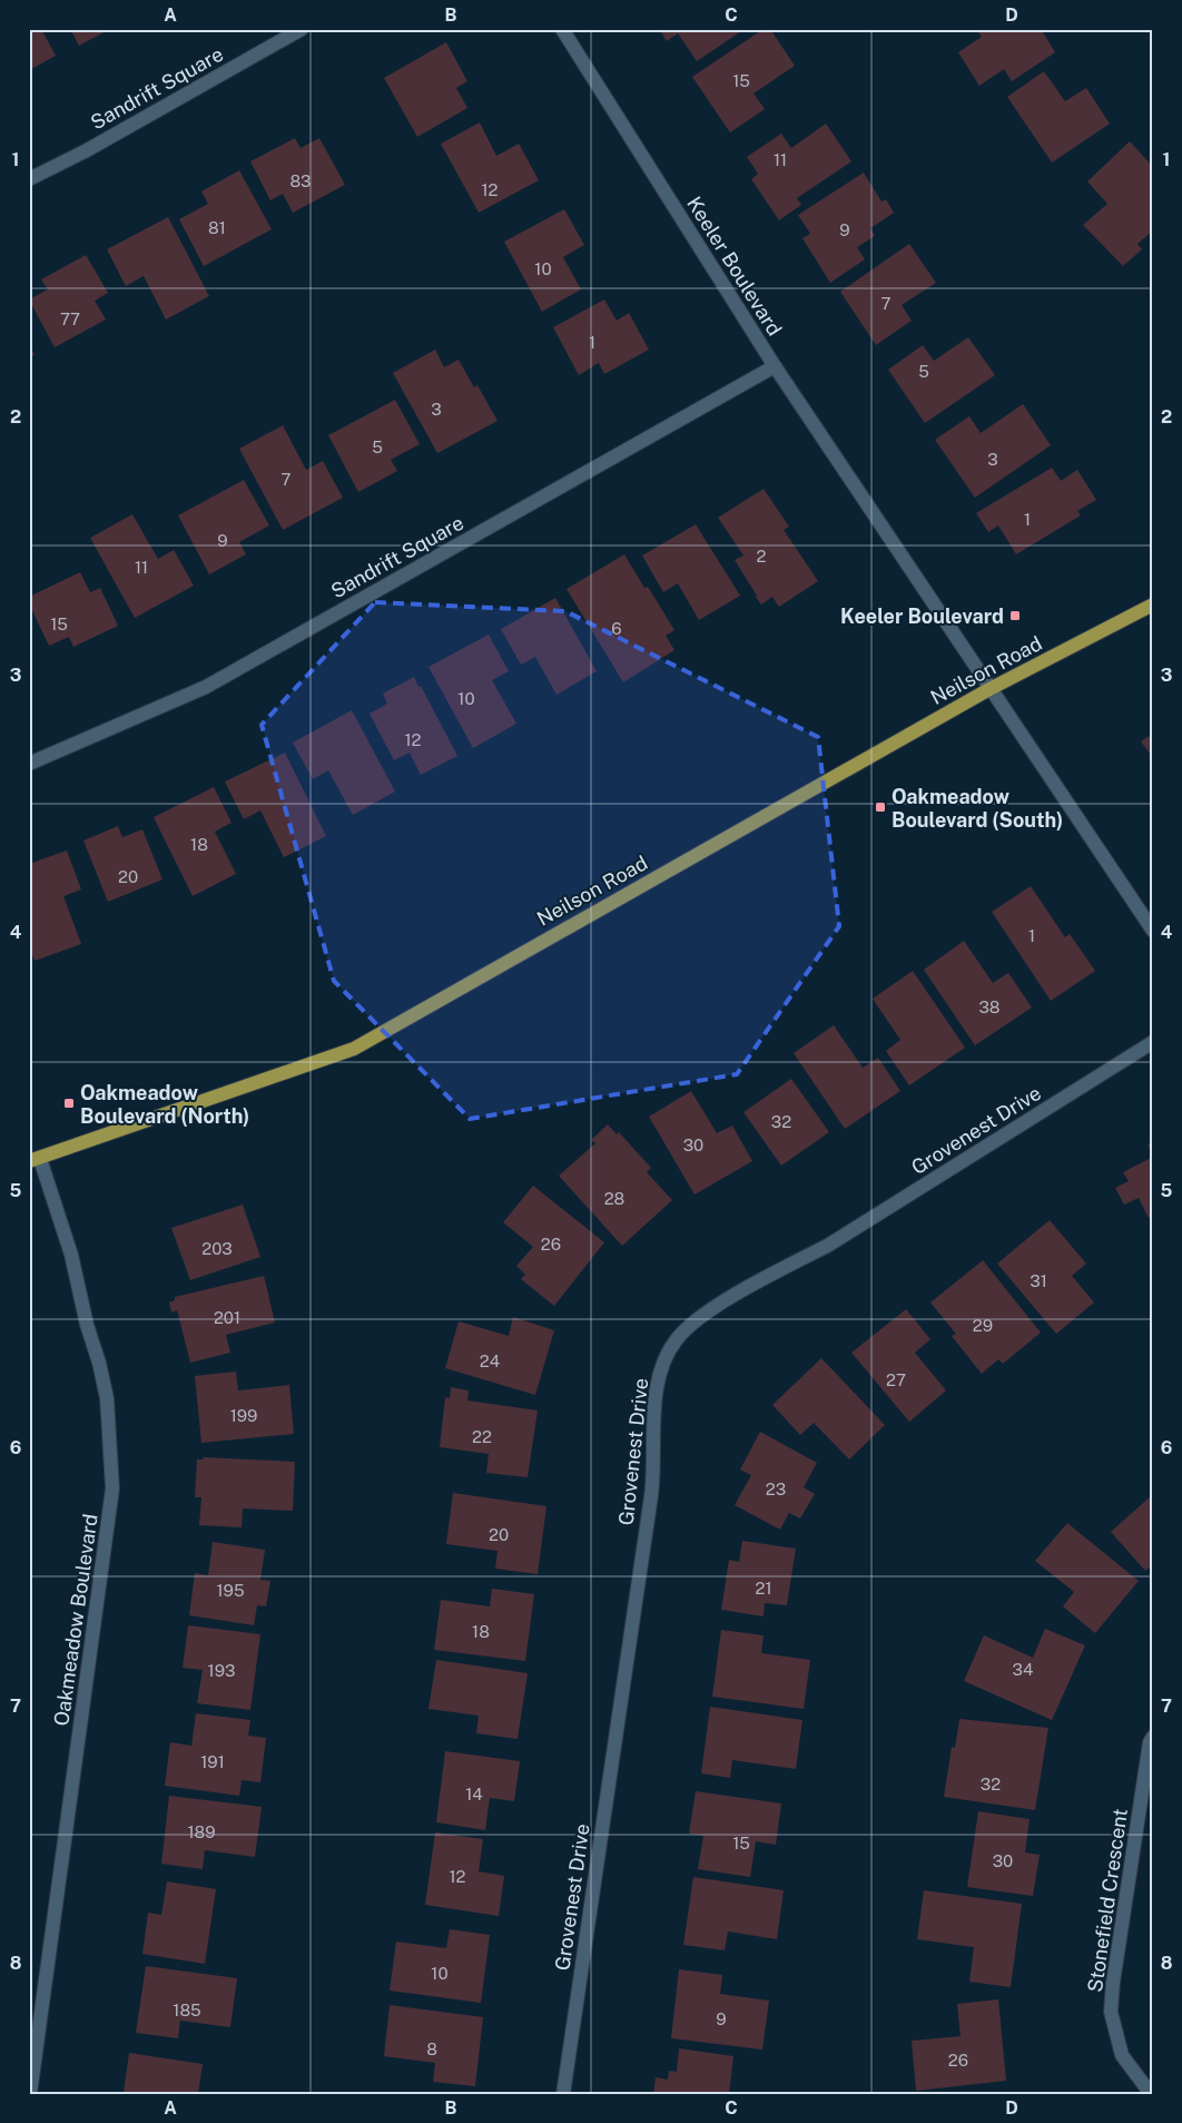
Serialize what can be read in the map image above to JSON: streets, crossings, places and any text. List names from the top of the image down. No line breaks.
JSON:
{"streets":{"main road":["Neilson Road"],"street":["Sandrift Square","Keeler Boulevard","Grovenest Drive","Oakmeadow Boulevard","Stonefield Crescent"]},"crossings":[["Sandrift Square","Keeler Boulevard"],["Keeler Boulevard","Neilson Road"],["Neilson Road","Oakmeadow Boulevard"]],"places":{"transit":["Keeler Boulevard","Oakmeadow Boulevard (South)","Oakmeadow Boulevard (North)"]},"house_numbers":["15","11","83","12","81","9","10","7","77","1","5","3","5","3","7","1","9","2","11","15","6","10","12","18","20","1","38","32","30","28","26","203","31","201","29","24","27","199","22","23","20","21","195","18","34","193","191","32","14","189","15","30","12","10","185","9","8","26"],"grid":{"columns":["A","B","C","D"],"rows":["1","2","3","4","5","6","7","8"]}}
